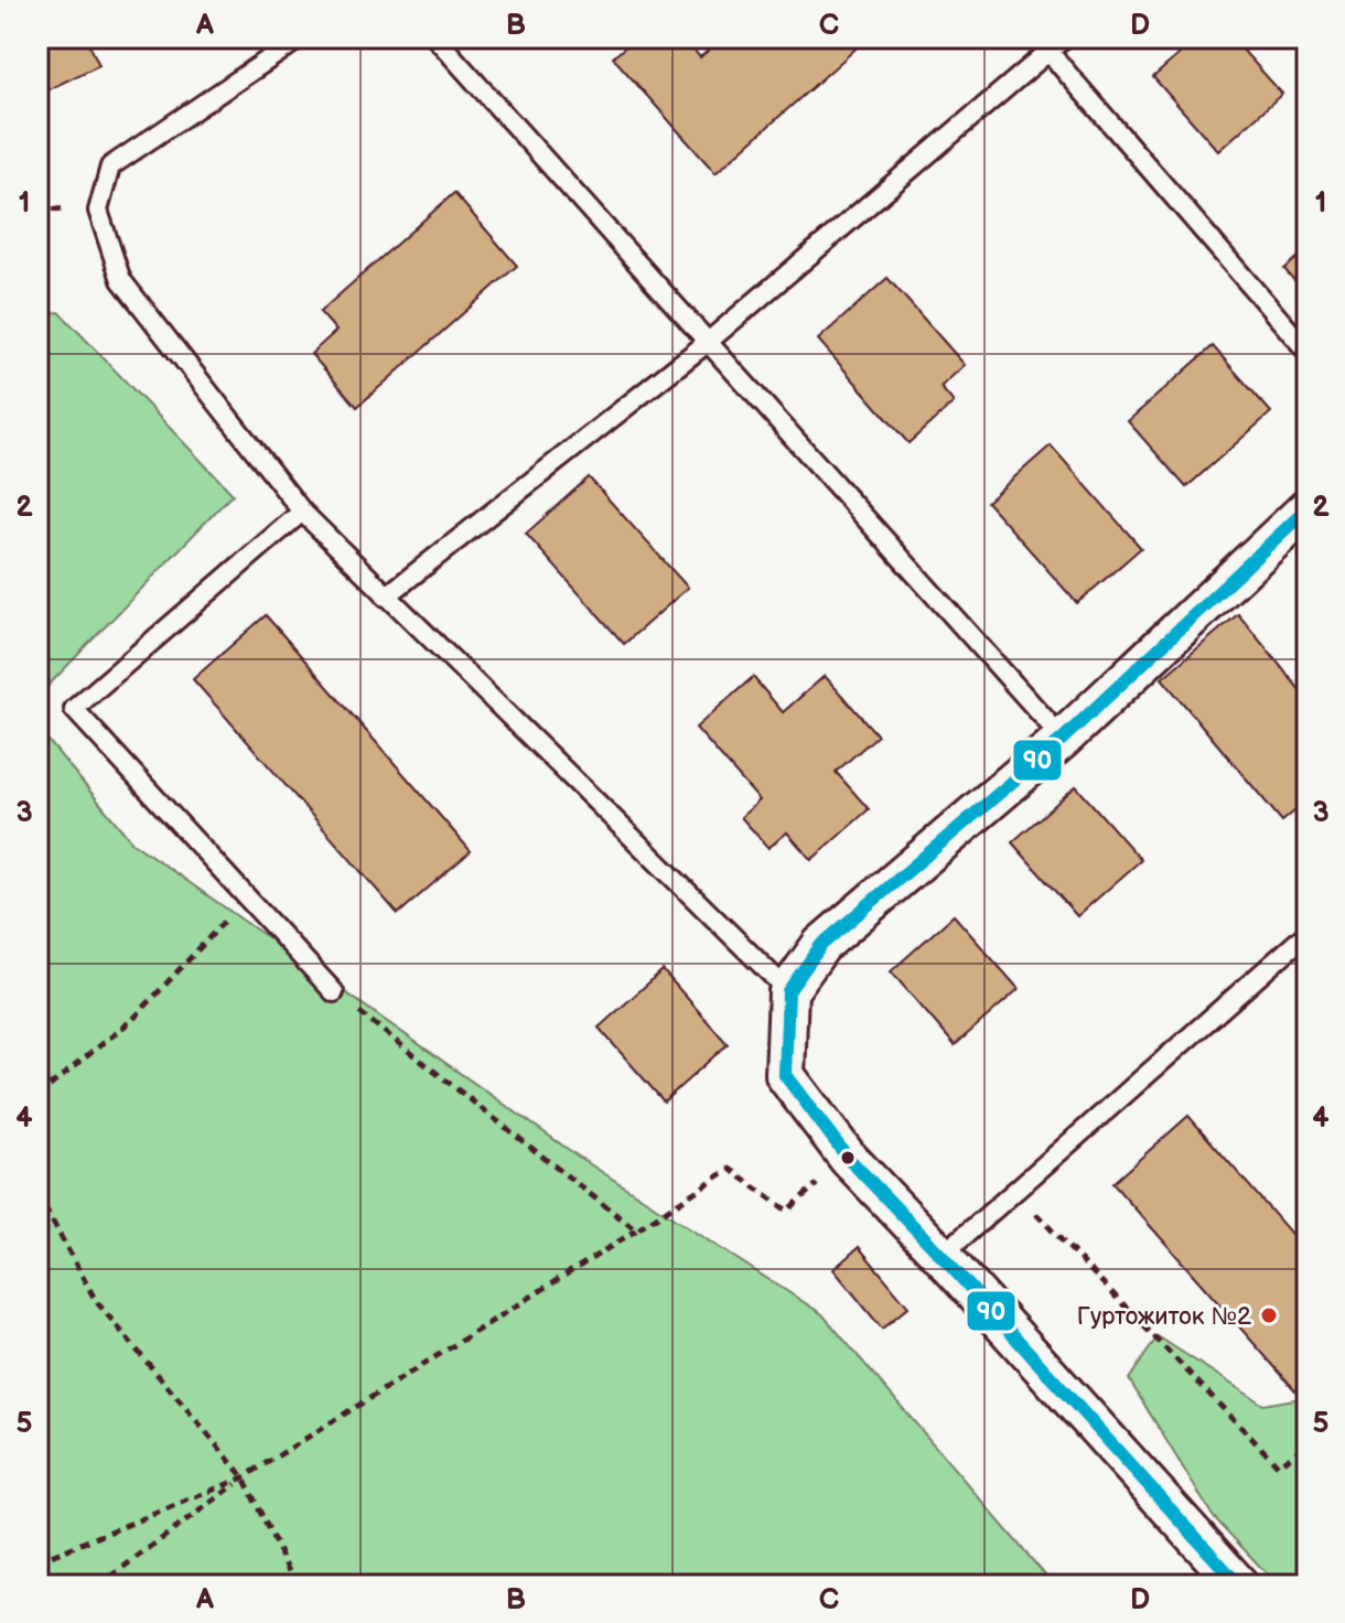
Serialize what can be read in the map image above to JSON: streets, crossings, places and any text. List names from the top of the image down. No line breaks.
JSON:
{"places":["Гуртожиток №2"],"lines":["transit line 90"],"grid":{"columns":["A","B","C","D"],"rows":["1","2","3","4","5"]}}
